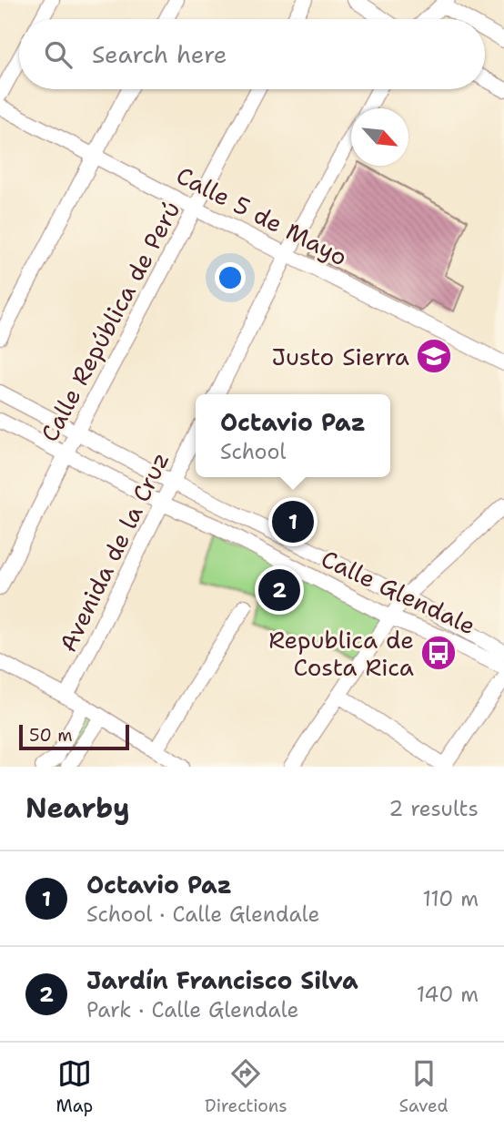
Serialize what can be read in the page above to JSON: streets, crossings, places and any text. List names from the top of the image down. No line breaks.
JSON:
{"streets":{"street":["Calle 5 de Mayo","Calle República de Perú","Avenida de la Cruz","Calle Glendale"]},"crossings":[["Calle 5 de Mayo","Calle República de Perú"],["Calle República de Perú","Calle Glendale"],["Avenida de la Cruz","Calle Glendale"]],"places":{"school or university":["Justo Sierra"],"bus stop":["Republica de Costa Rica"]},"scale_bar":"50 m","north":"bottom right","page":{"search":"Search here","popup":["Octavio Paz","School"],"pins":["1","2"],"scale":"50 m","heading":["Nearby","2 results"],"list":[{"mark":"1","name":"Octavio Paz","note":"School · Calle Glendale","value":"110 m"},{"mark":"2","name":"Jardín Francisco Silva","note":"Park · Calle Glendale","value":"140 m"}],"nav":["Map","Directions","Saved"]}}
